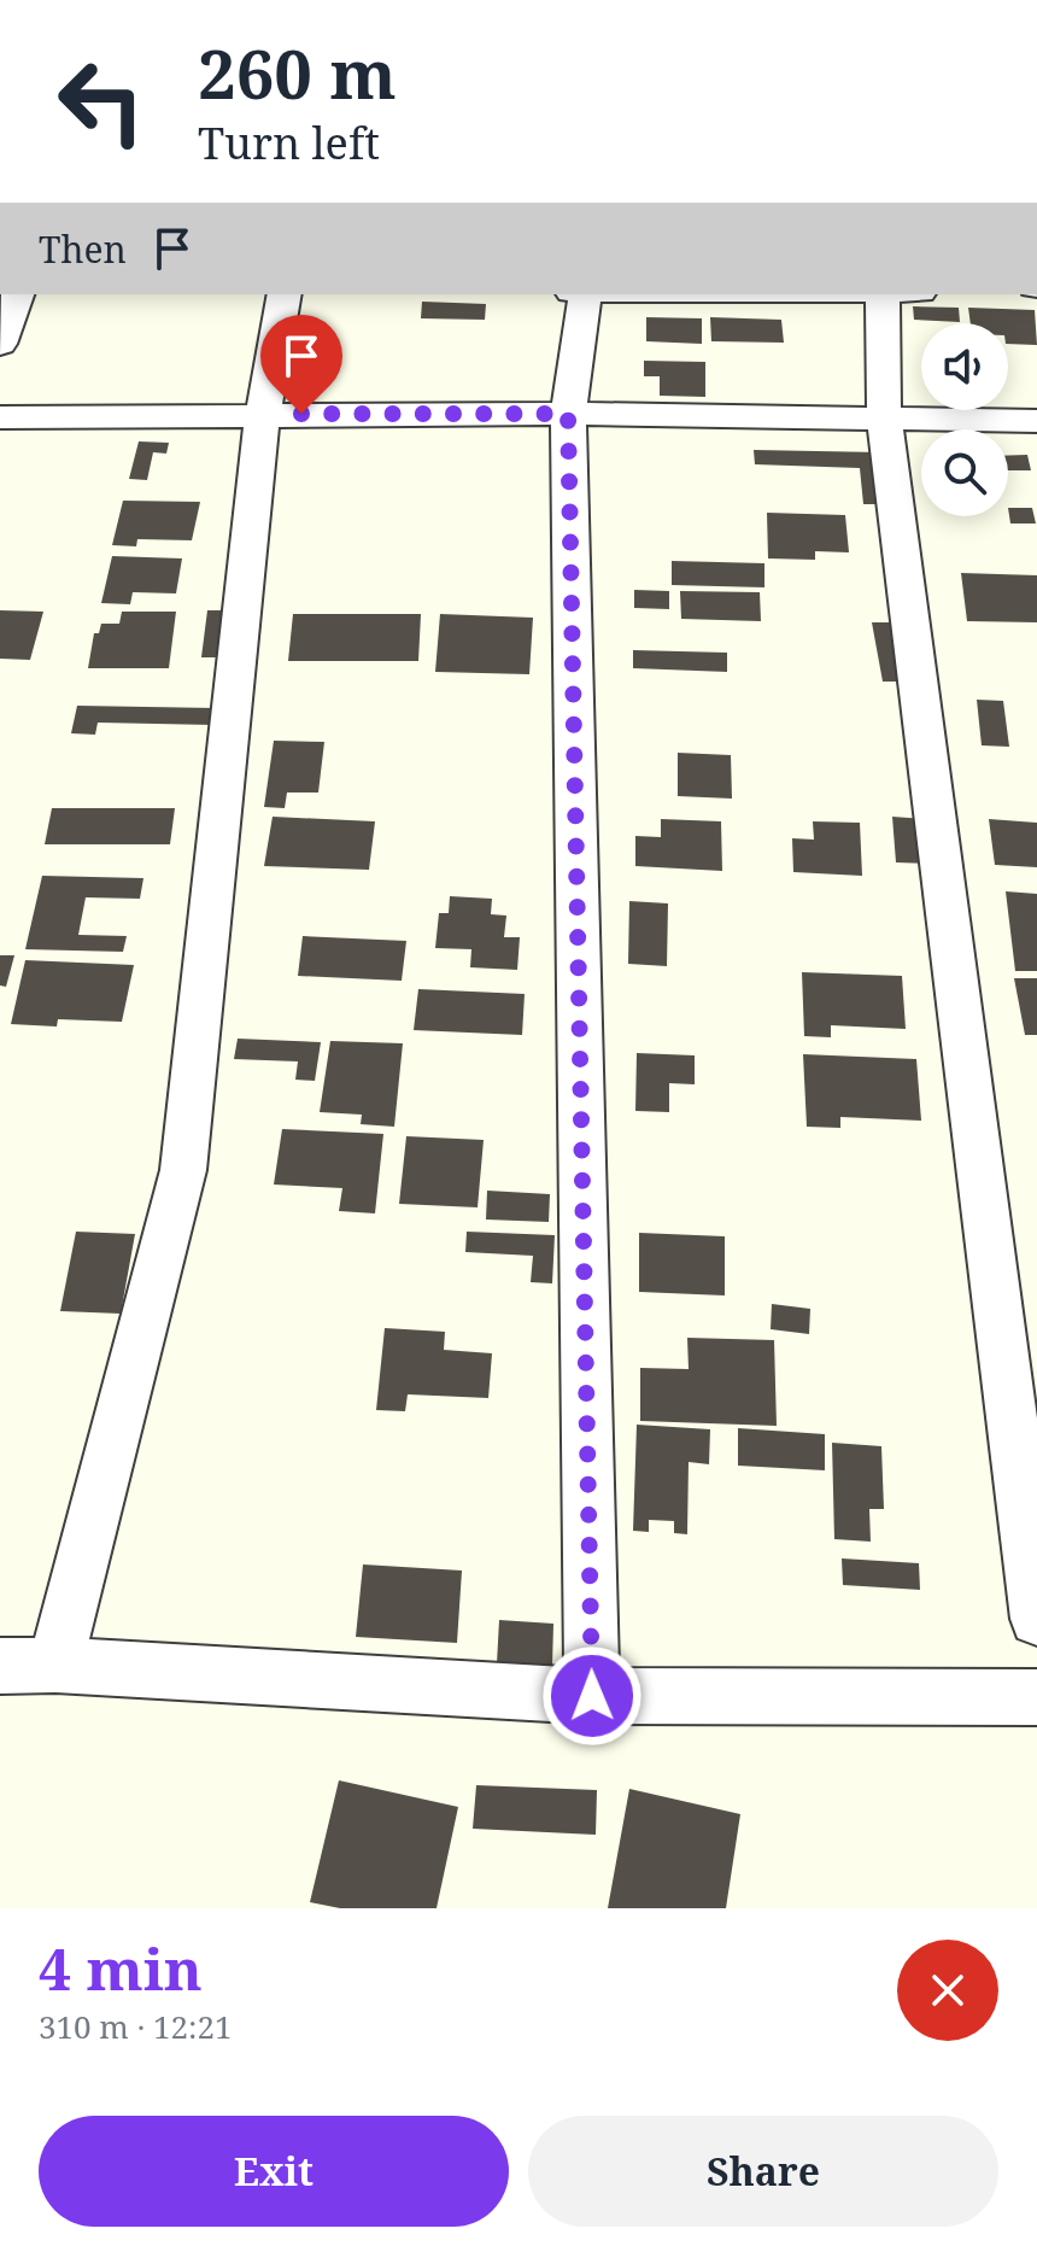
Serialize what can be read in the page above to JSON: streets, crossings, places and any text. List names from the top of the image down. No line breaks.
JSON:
{"page":{"turn":["260 m","Turn left"],"then":"Then","heading":["4 min","310 m · 12:21"],"buttons":["Exit","Share"]}}
